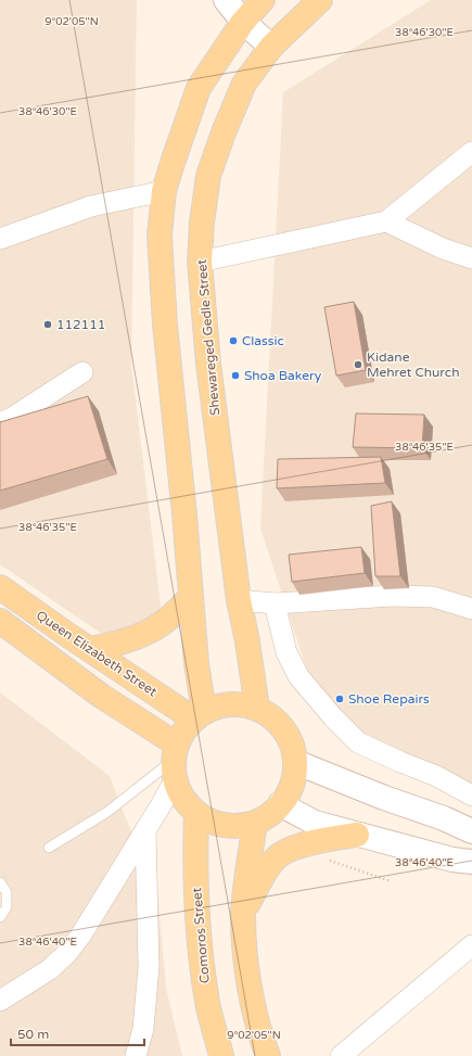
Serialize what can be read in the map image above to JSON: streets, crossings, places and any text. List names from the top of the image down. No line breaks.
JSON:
{"streets":{"main road":["Shewareged Gedle Street","Queen Elizabeth Street","Comoros Street"]},"crossings":[["Shewareged Gedle Street","Queen Elizabeth Street"],["Shewareged Gedle Street","Comoros Street"],["Queen Elizabeth Street","Comoros Street"]],"places":["112111","Classic","Kidane Mehret Church","Shoa Bakery","Shoe Repairs"],"scale_bar":"50 m","coordinates":["9°02'05\"N","38°46'30\"E","38°46'35\"E","38°46'40\"E"]}
